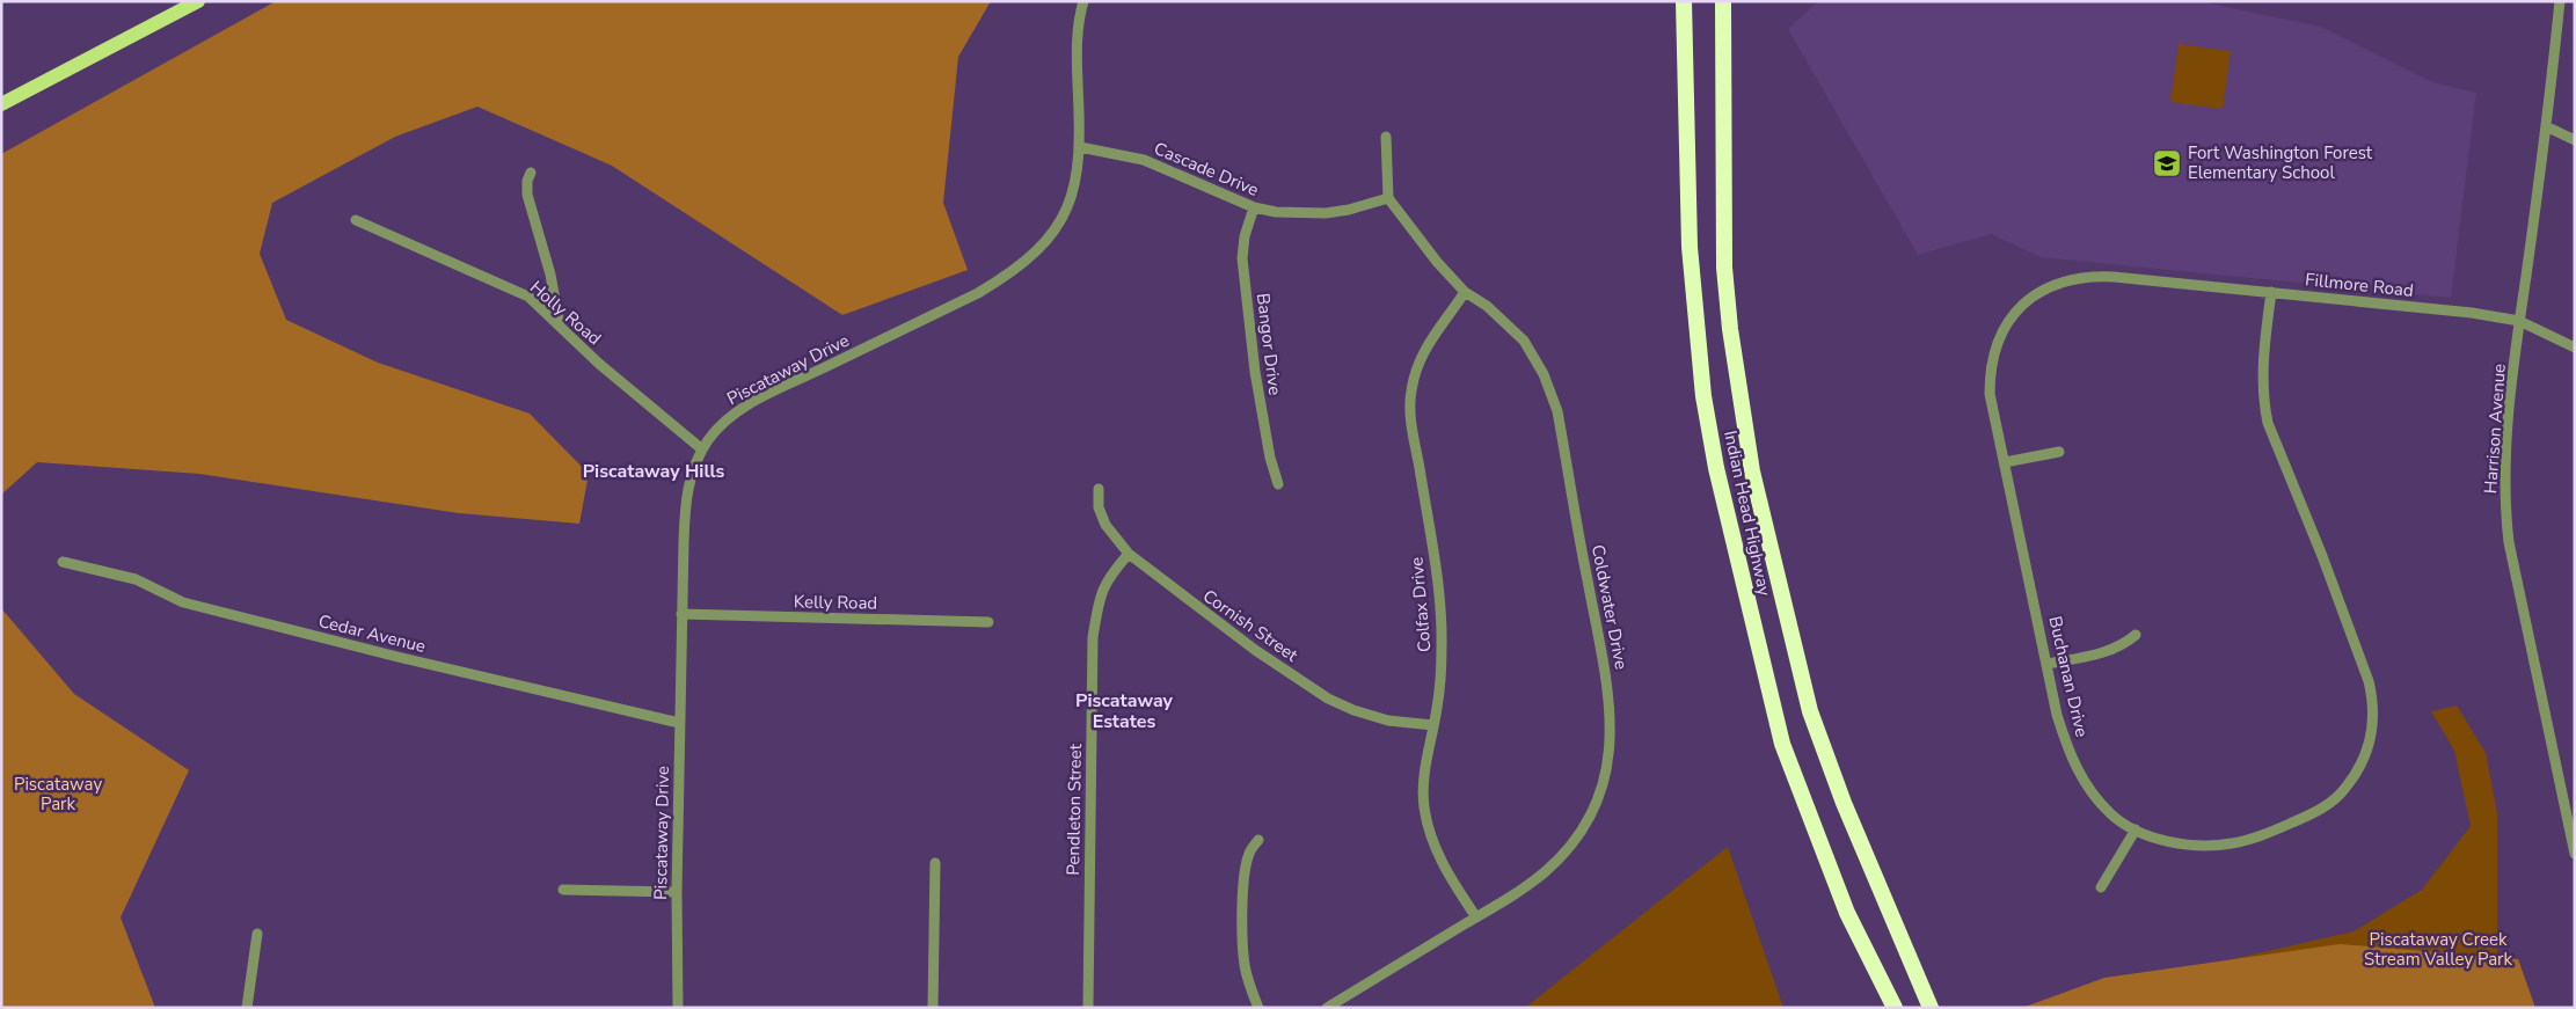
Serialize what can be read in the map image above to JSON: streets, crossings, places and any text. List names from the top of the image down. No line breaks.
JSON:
{"streets":{"highway":["Indian Head Highway"],"street":["Cascade Drive","Fillmore Road","Holly Road","Bangor Drive","Piscataway Drive","Harrison Avenue","Kelly Road","Colfax Drive","Coldwater Drive","Cornish Street","Cedar Avenue","Buchanan Drive","Pendleton Street"]},"crossings":[["Cascade Drive","Bangor Drive"],["Cascade Drive","Piscataway Drive"],["Cascade Drive","Coldwater Drive"],["Fillmore Road","Harrison Avenue"],["Fillmore Road","Buchanan Drive"],["Holly Road","Piscataway Drive"],["Piscataway Drive","Kelly Road"],["Piscataway Drive","Cedar Avenue"],["Colfax Drive","Coldwater Drive"],["Colfax Drive","Cornish Street"],["Cornish Street","Pendleton Street"]],"districts":["Piscataway Hills","Piscataway Estates"],"parks":["Piscataway Park","Piscataway Creek Stream Valley Park"],"places":{"school or university":["Fort Washington Forest Elementary School"]}}
